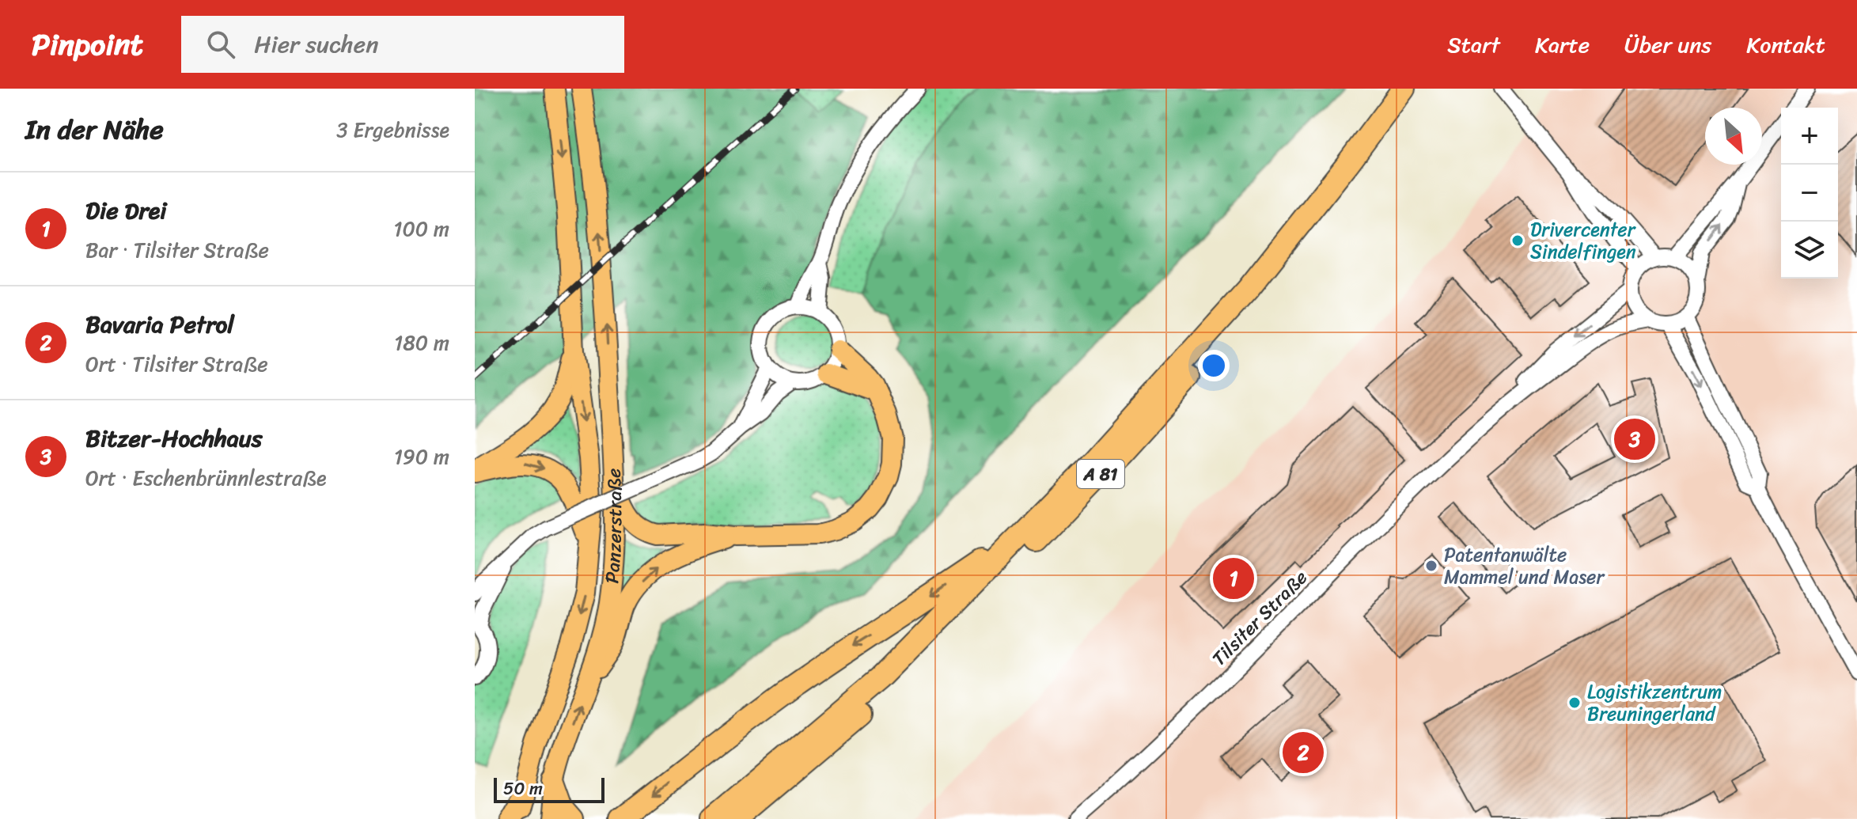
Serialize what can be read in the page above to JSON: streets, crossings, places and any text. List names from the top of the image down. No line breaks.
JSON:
{"streets":{"highway":["A 81"],"main road":["Panzerstraße"],"street":["Tilsiter Straße"]},"places":["Drivercenter Sindelfingen","Patentanwälte Mammel und Maser","Logistikzentrum Breuningerland"],"scale_bar":"50 m","north":"bottom right","page":{"header":"Pinpoint","search":"Hier suchen","nav":["Start","Karte","Über uns","Kontakt"],"heading":["In der Nähe","3 Ergebnisse"],"map_buttons":["+","−"],"list":[{"mark":"1","name":"Die Drei","note":"Bar · Tilsiter Straße","value":"100 m"},{"mark":"2","name":"Bavaria Petrol","note":"Ort · Tilsiter Straße","value":"180 m"},{"mark":"3","name":"Bitzer-Hochhaus","note":"Ort · Eschenbrünnlestraße","value":"190 m"}],"pins":["3","1","2"],"scale":"50 m"}}
